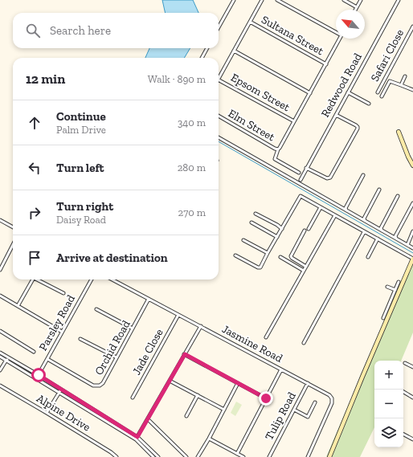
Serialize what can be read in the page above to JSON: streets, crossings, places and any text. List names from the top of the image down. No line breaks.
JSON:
{"streets":{"street":["Sultana Street","Safari Close","Redwood Road","Epsom Street","Elm Street","Parsley Road","Jasmine Road","Orchid Road","Jade Close","Alpine Drive","Tulip Road"]},"crossings":[["Parsley Road","Orchid Road"],["Jasmine Road","Orchid Road"],["Jasmine Road","Jade Close"],["Jasmine Road","Tulip Road"]],"north":"top left","page":{"search":"Search here","heading":["12 min","Walk · 890 m"],"list":[["Continue","Palm Drive","340 m"],["Turn left","280 m"],["Turn right","Daisy Road","270 m"],"Arrive at destination"],"map_buttons":["+","−"]}}
